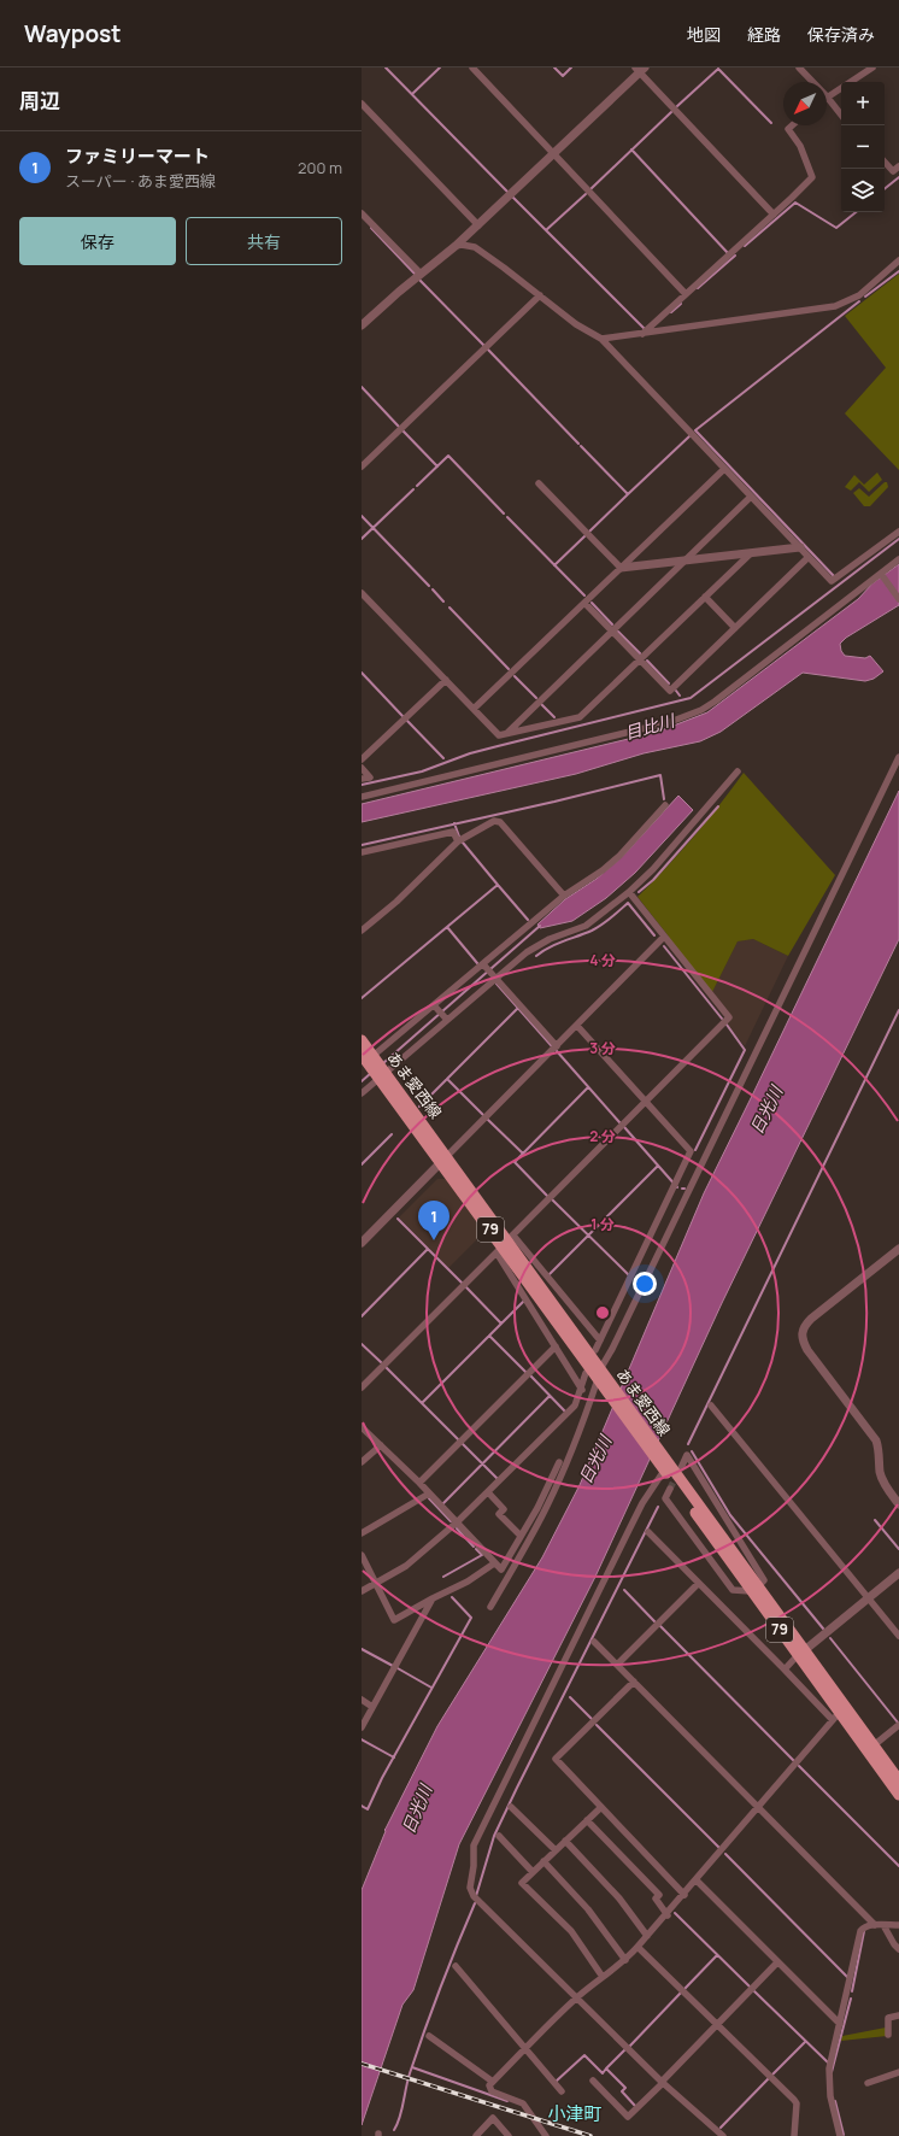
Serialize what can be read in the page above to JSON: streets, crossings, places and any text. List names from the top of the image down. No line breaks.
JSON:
{"streets":{"main road":["あま愛西線","79"]},"districts":["小津町"],"water":["目比川","日光川"],"north":"bottom left","page":{"header":"Waypost","nav":["地図","経路","保存済み"],"heading":"周辺","map_buttons":["+","−"],"list":[{"mark":"1","name":"ファミリーマート","note":"スーパー · あま愛西線","value":"200 m"}],"buttons":["保存","共有"],"pins":"1"},"rings":["4 分","3 分","2 分","1 分"]}
